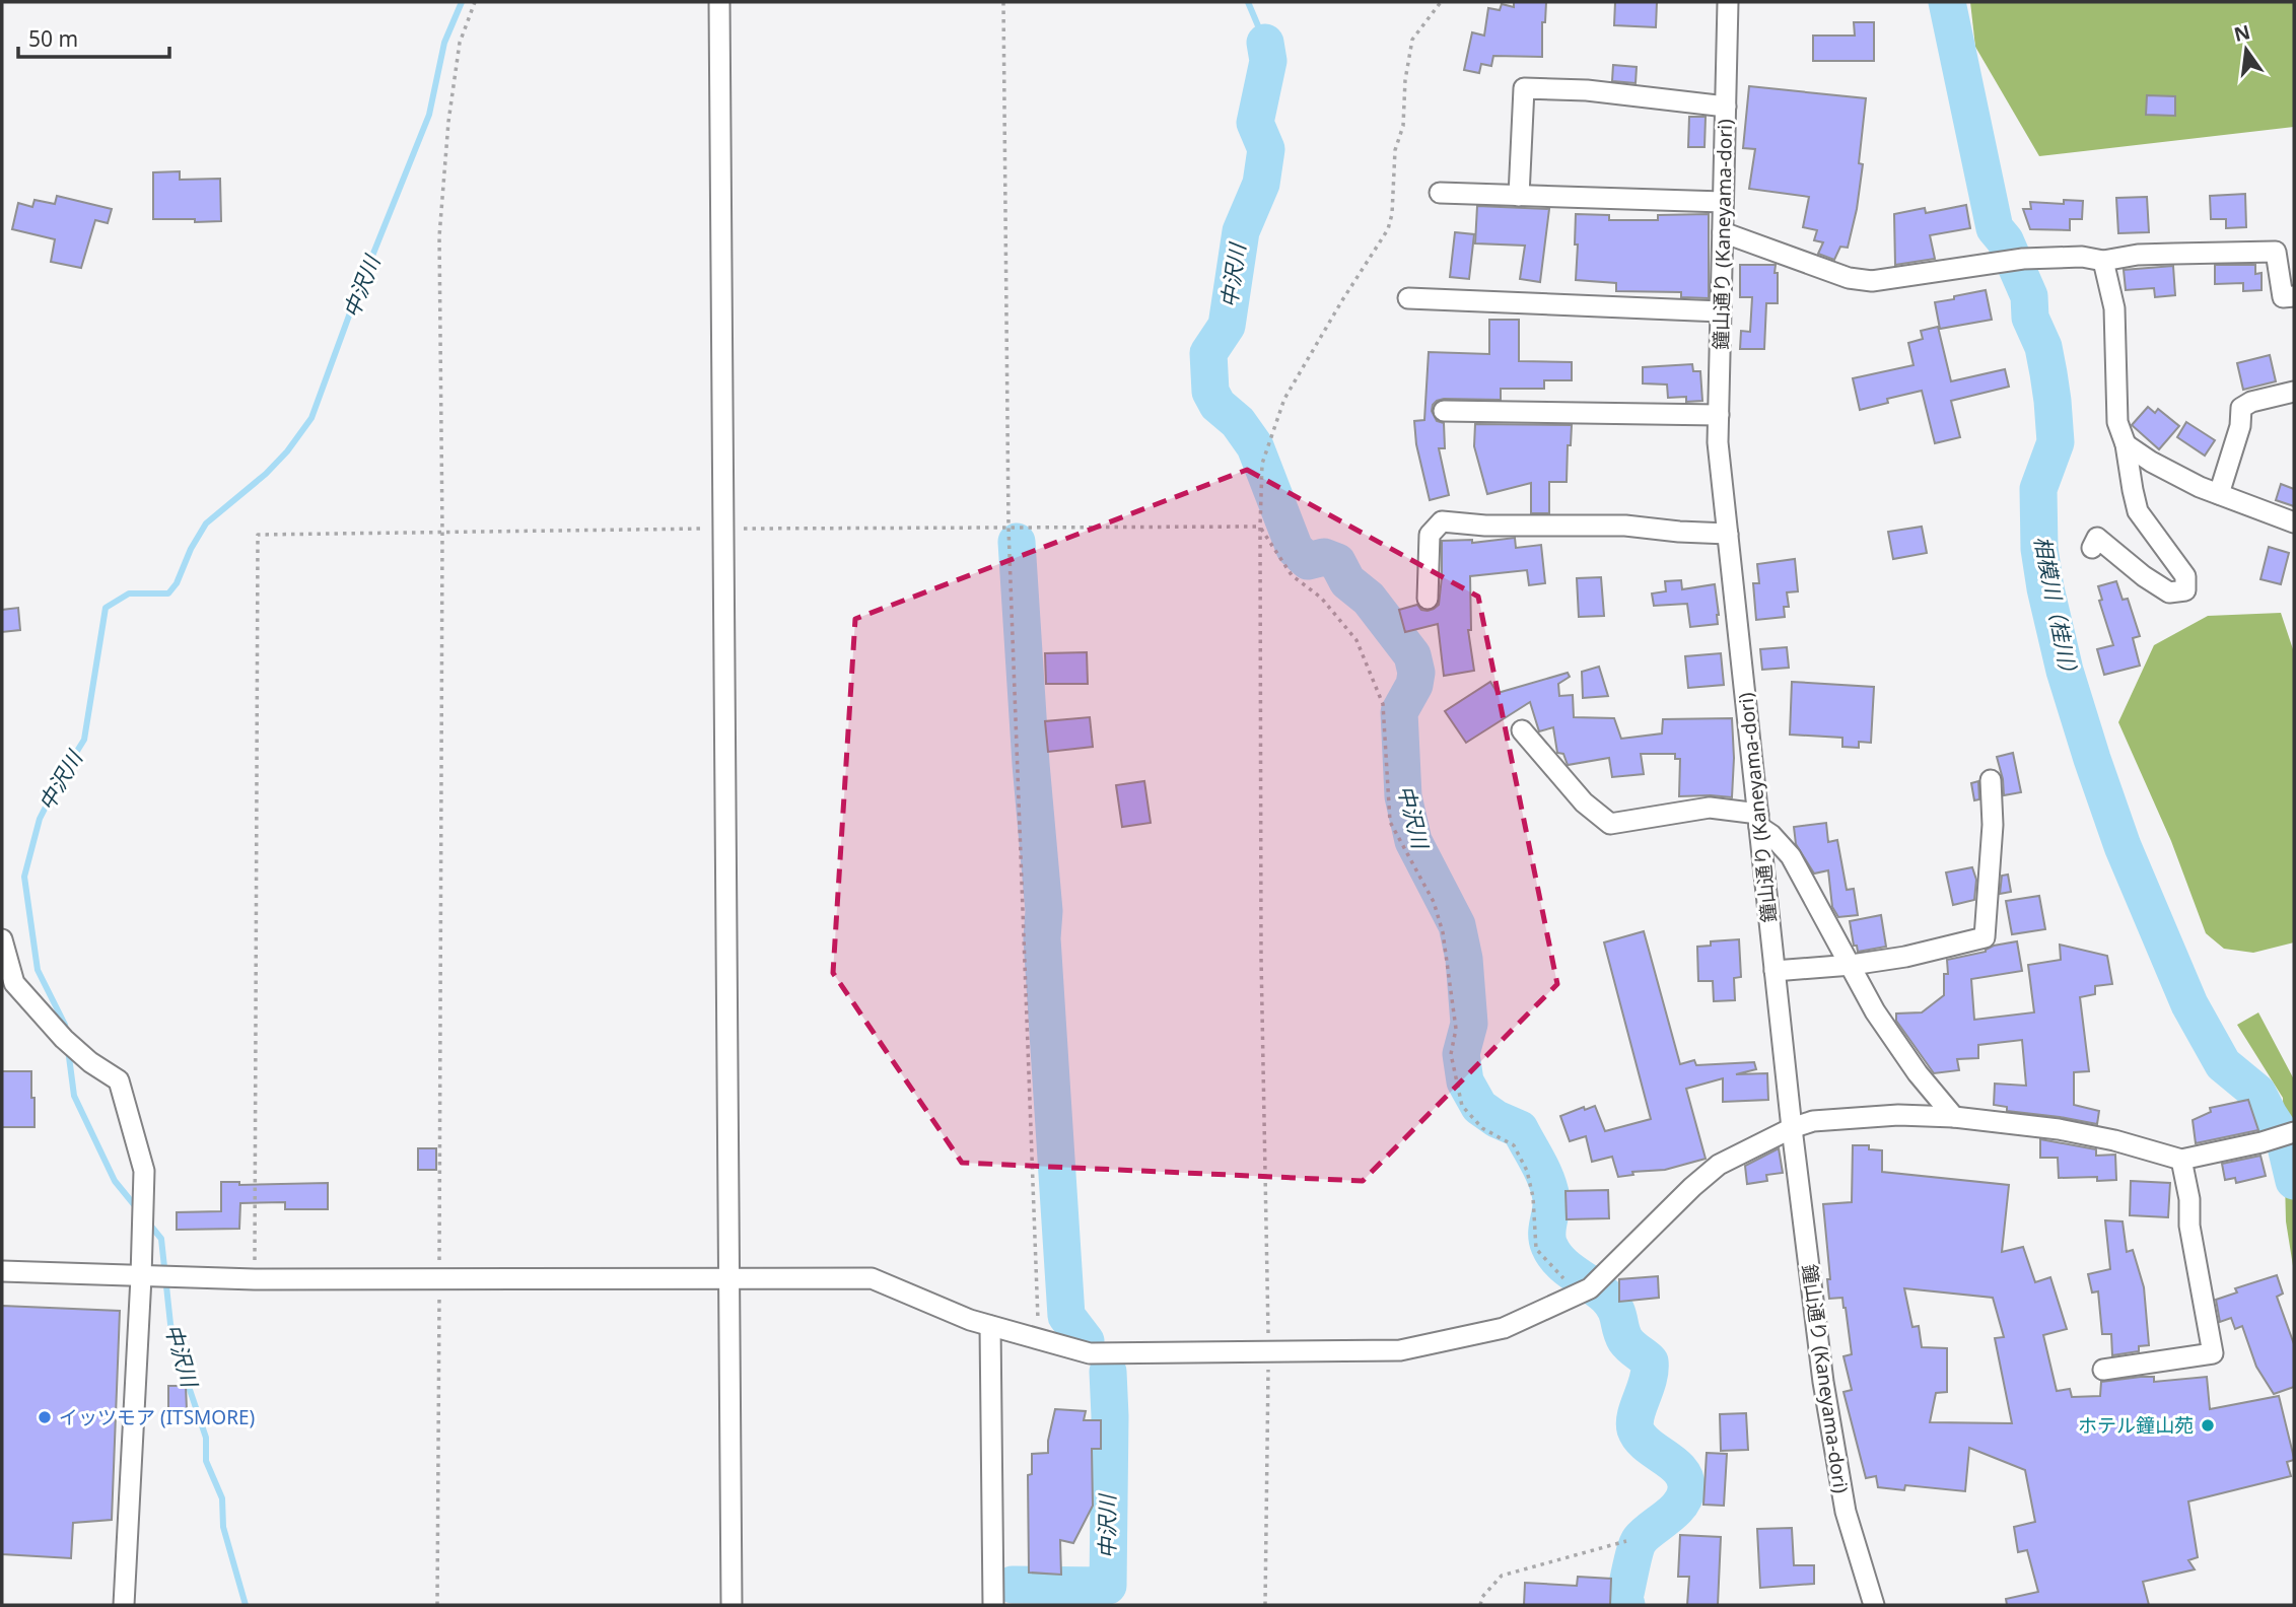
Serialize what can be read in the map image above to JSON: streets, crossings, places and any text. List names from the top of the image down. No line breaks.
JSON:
{"streets":{"street":["鐘山通り (Kaneyama-dori)"]},"water":["中沢川","相模川（桂川）"],"places":["イッツモア (ITSMORE)","ホテル鐘山苑"],"scale_bar":"50 m","north":"top"}
